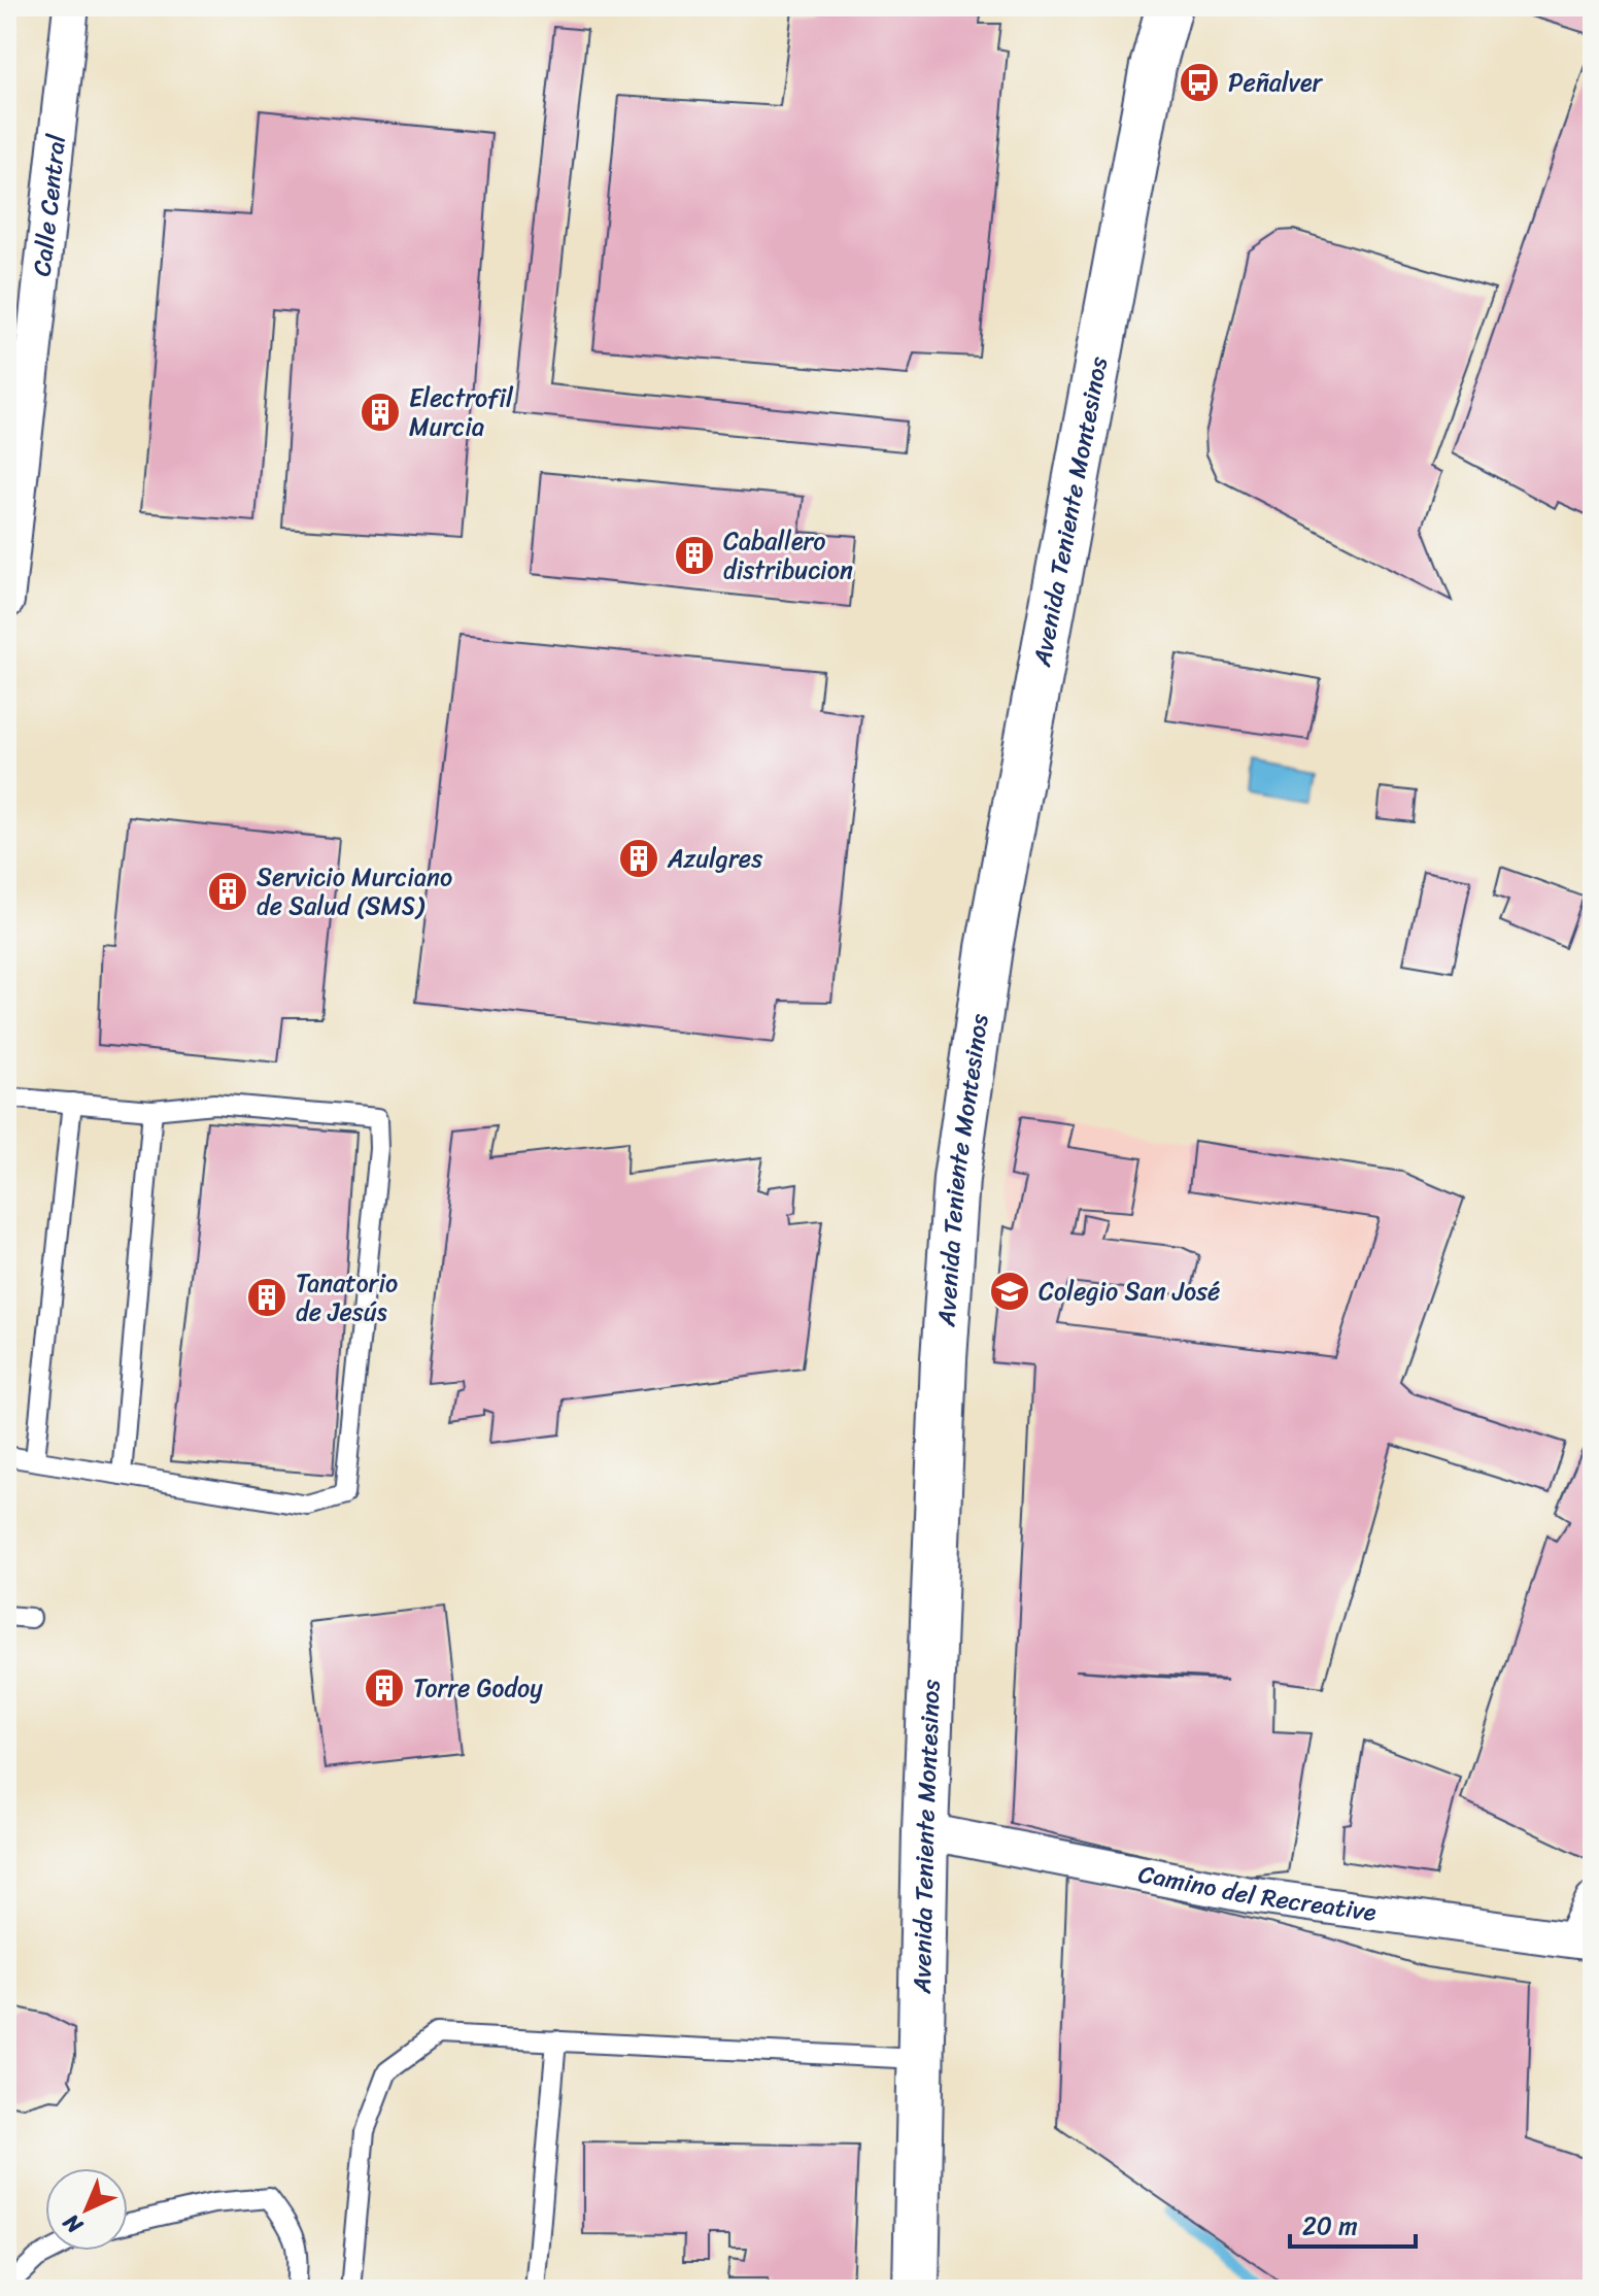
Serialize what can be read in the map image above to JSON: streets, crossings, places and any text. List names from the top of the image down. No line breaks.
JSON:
{"streets":{"main road":["Avenida Teniente Montesinos"],"street":["Calle Central","Camino del Recreative"]},"crossings":[["Avenida Teniente Montesinos","Camino del Recreative"]],"places":{"bus stop":["Peñalver"],"building":["Electrofil Murcia","Caballero distribucion","Azulgres","Servicio Murciano de Salud (SMS)","Tanatorio de Jesús","Torre Godoy"],"school or university":["Colegio San José"]},"scale_bar":"20 m","north":"bottom left"}
